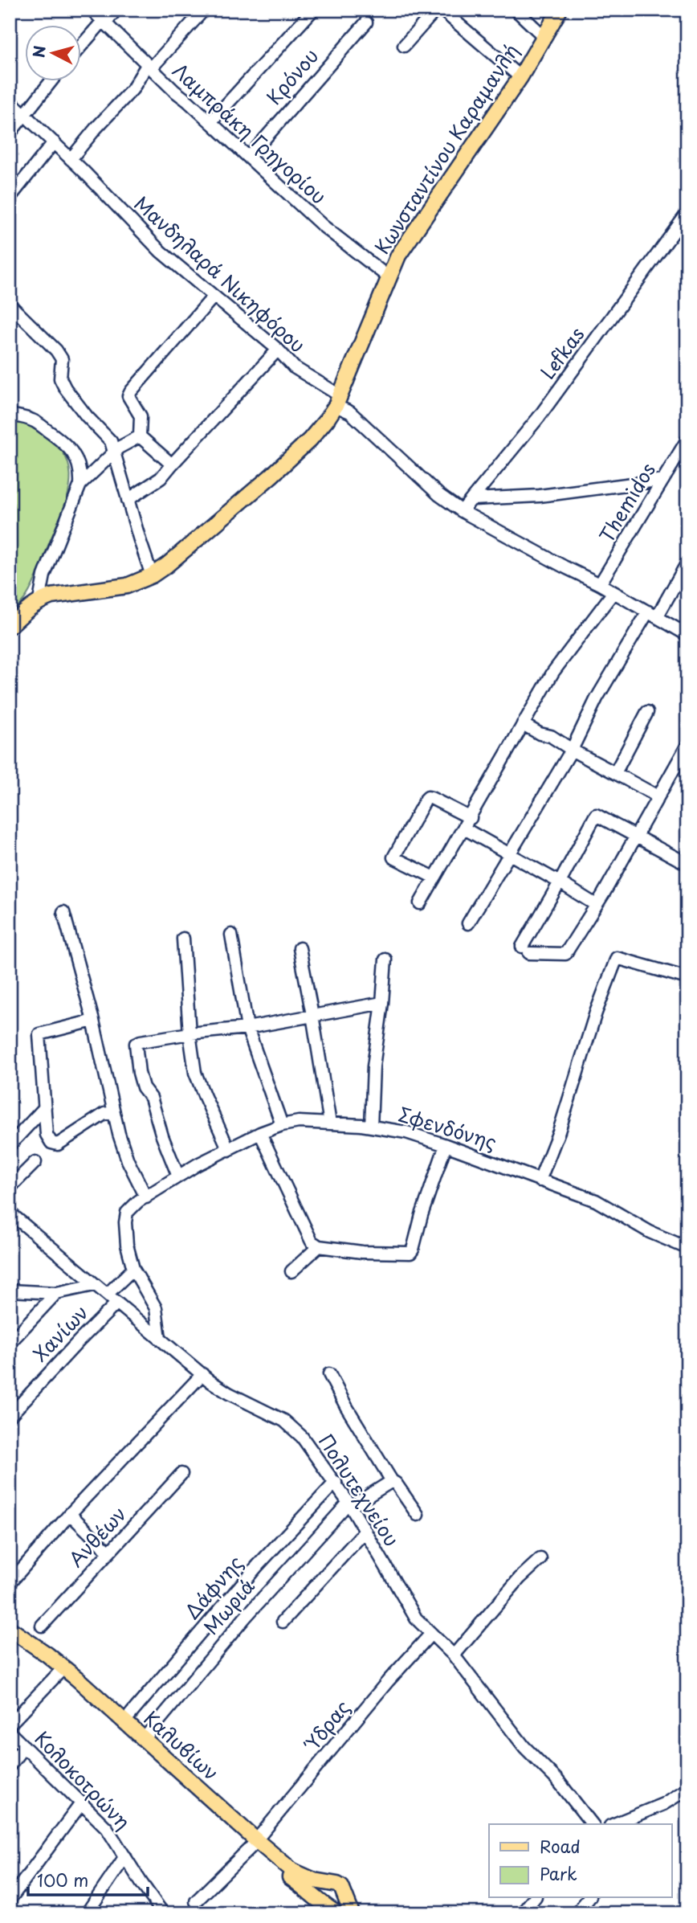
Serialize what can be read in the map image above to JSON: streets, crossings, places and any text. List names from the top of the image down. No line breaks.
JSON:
{"streets":{"main road":["Κωνσταντίνου Καραμανλή","Καλυβίων"],"street":["Κρόνου","Λαμπράκη Γρηγορίου","Μανδηλαρά Νικηφόρου","Lefkas","Themidos","Σφενδόνης","Χανίων","Πολυτεχνείου","Ανθέων","Δάφνης","Μωριά","Ύδρας","Κολοκοτρώνη"]},"crossings":[["Κρόνου","Λαμπράκη Γρηγορίου"],["Λαμπράκη Γρηγορίου","Κωνσταντίνου Καραμανλή"],["Κωνσταντίνου Καραμανλή","Μανδηλαρά Νικηφόρου"],["Μανδηλαρά Νικηφόρου","Lefkas"],["Μανδηλαρά Νικηφόρου","Themidos"],["Χανίων","Πολυτεχνείου"],["Πολυτεχνείου","Δάφνης"],["Πολυτεχνείου","Μωριά"],["Πολυτεχνείου","Ύδρας"],["Δάφνης","Καλυβίων"],["Μωριά","Καλυβίων"],["Ύδρας","Καλυβίων"]],"legend":["Road","Park"],"scale_bar":"100 m","north":"left"}
